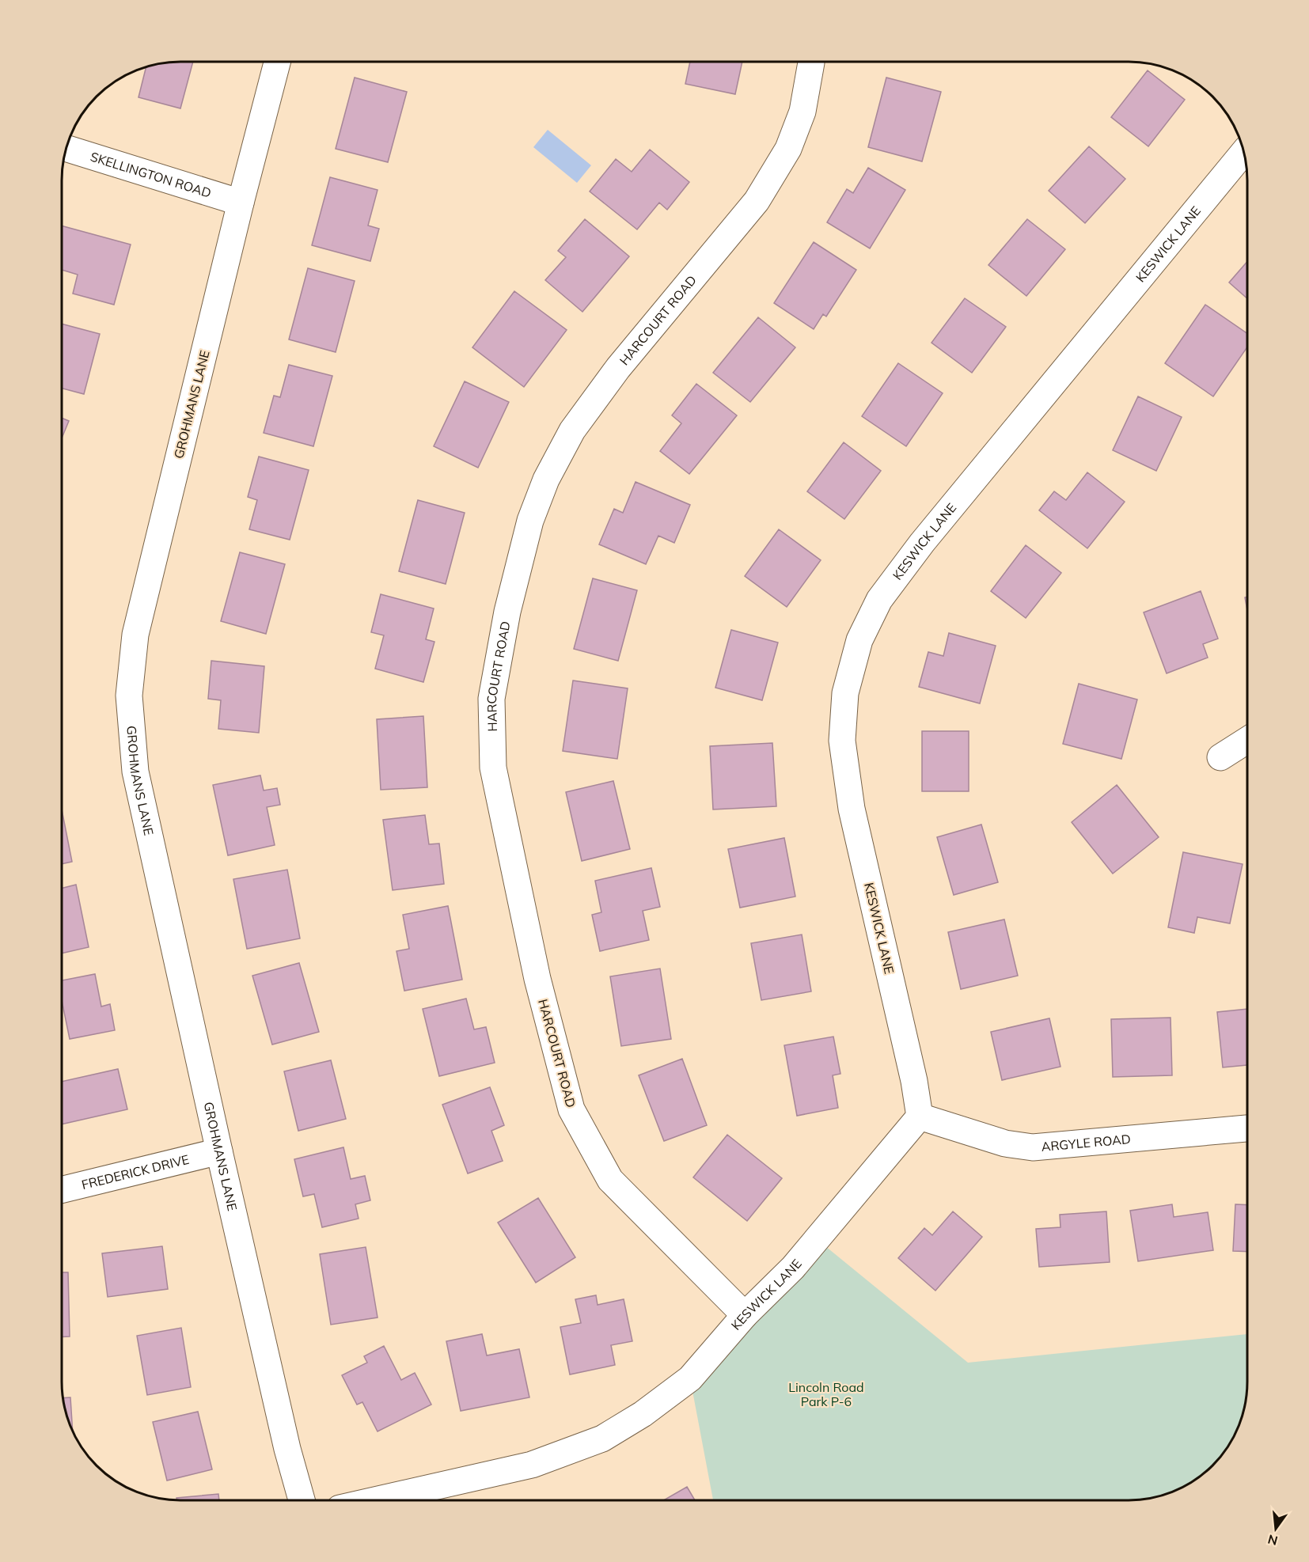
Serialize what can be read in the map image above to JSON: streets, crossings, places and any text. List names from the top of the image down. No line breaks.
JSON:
{"streets":{"street":["SKELLINGTON ROAD","KESWICK LANE","HARCOURT ROAD","GROHMANS LANE","ARGYLE ROAD","FREDERICK DRIVE"]},"crossings":[["SKELLINGTON ROAD","GROHMANS LANE"],["KESWICK LANE","HARCOURT ROAD"],["KESWICK LANE","ARGYLE ROAD"],["GROHMANS LANE","FREDERICK DRIVE"]],"parks":["Lincoln Road Park P-6"],"north":"bottom"}
